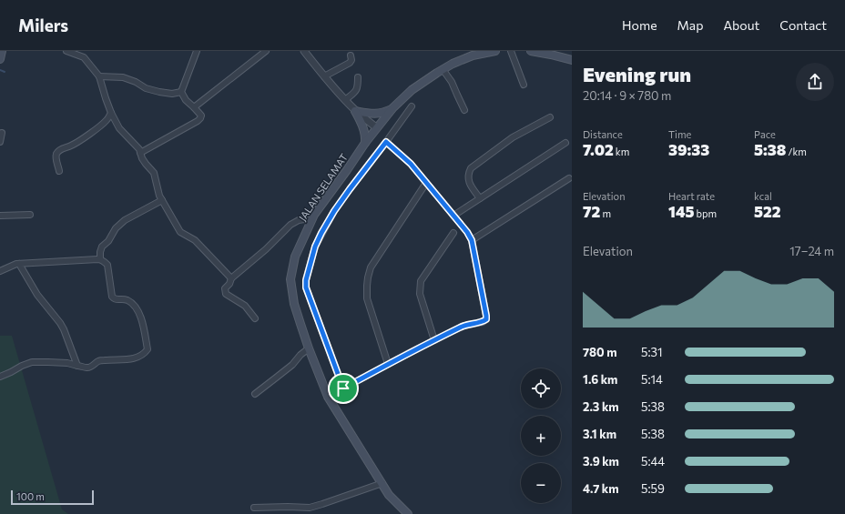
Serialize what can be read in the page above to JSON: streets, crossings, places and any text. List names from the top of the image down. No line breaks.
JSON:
{"streets":{"main road":["JALAN SELAMAT"]},"scale_bar":"100 m","page":{"header":"Milers","nav":["Home","Map","About","Contact"],"heading":["Evening run","20:14 · 9 × 780 m"],"stats":[["Distance","7.02 km"],["Time","39:33"],["Pace","5:38 /km"],["Elevation","72 m"],["Heart rate","145 bpm"],["kcal","522"]],"chart":["Elevation","17–24 m"],"list":[{"name":"780 m","note":"5:31"},{"name":"1.6 km","note":"5:14"},{"name":"2.3 km","note":"5:38"},{"name":"3.1 km","note":"5:38"},{"name":"3.9 km","note":"5:44"},{"name":"4.7 km","note":"5:59"}],"map_buttons":["+","−"],"scale":"100 m"}}
